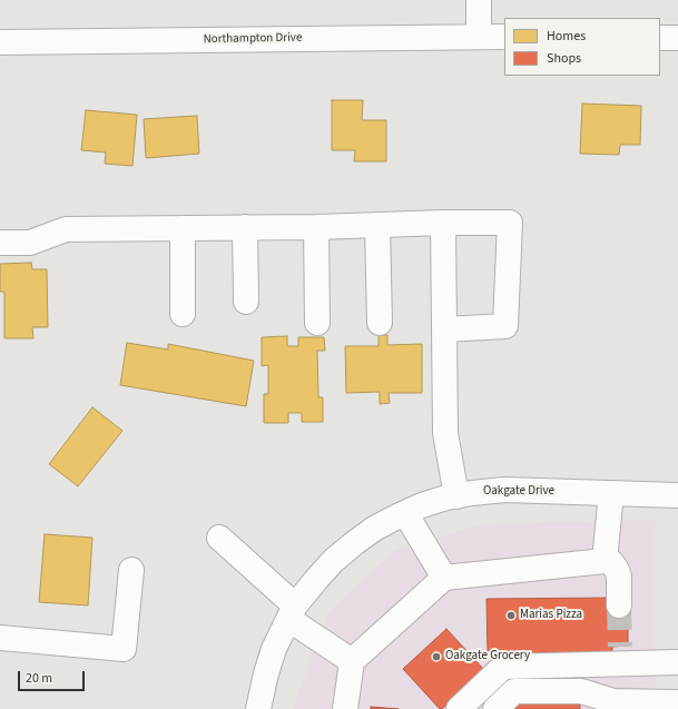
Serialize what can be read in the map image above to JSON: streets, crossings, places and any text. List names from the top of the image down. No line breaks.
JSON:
{"streets":{"street":["Northampton Drive","Oakgate Drive"]},"places":["Marias Pizza","Oakgate Grocery"],"legend":["Homes","Shops"],"scale_bar":"20 m"}
